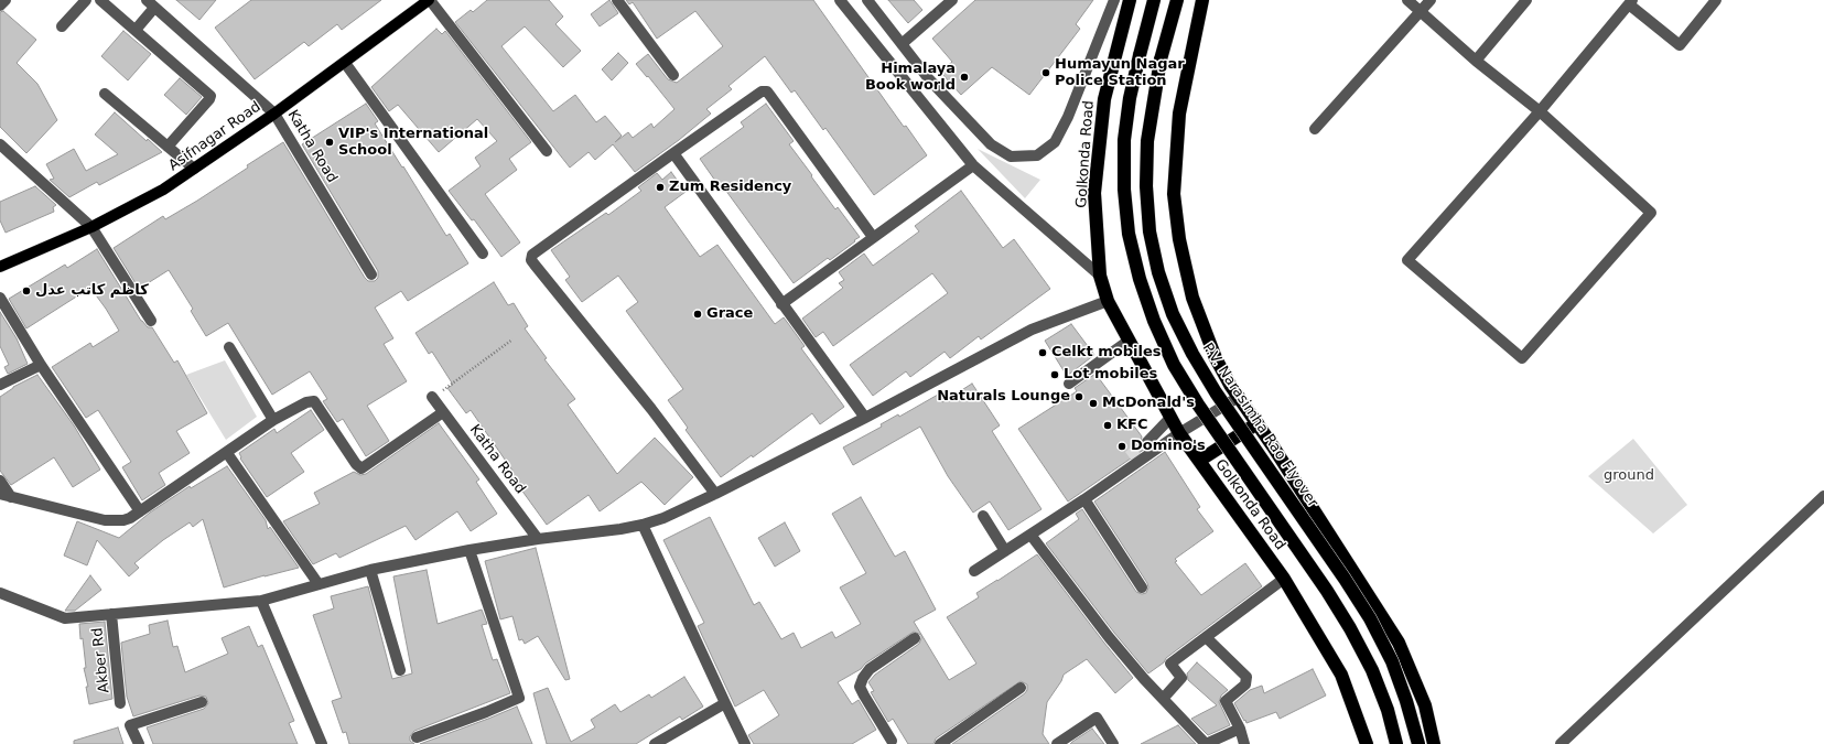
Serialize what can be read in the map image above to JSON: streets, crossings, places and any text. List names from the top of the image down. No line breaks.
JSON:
{"streets":{"highway":["Golkonda Road","P.V. Narasimha Rao Flyover"],"main road":["Asifnagar Road"],"street":["Katha Road","Akber Rd"]},"crossings":[["Asifnagar Road","Katha Road"]],"parks":["ground"],"places":["Humayun Nagar Police Station","Himalaya Book world","VIP's International School","Zum Residency","كاظم كاتب عدل","Grace","Celkt mobiles","Lot mobiles","Naturals Lounge","McDonald's","KFC","Domino's"]}
